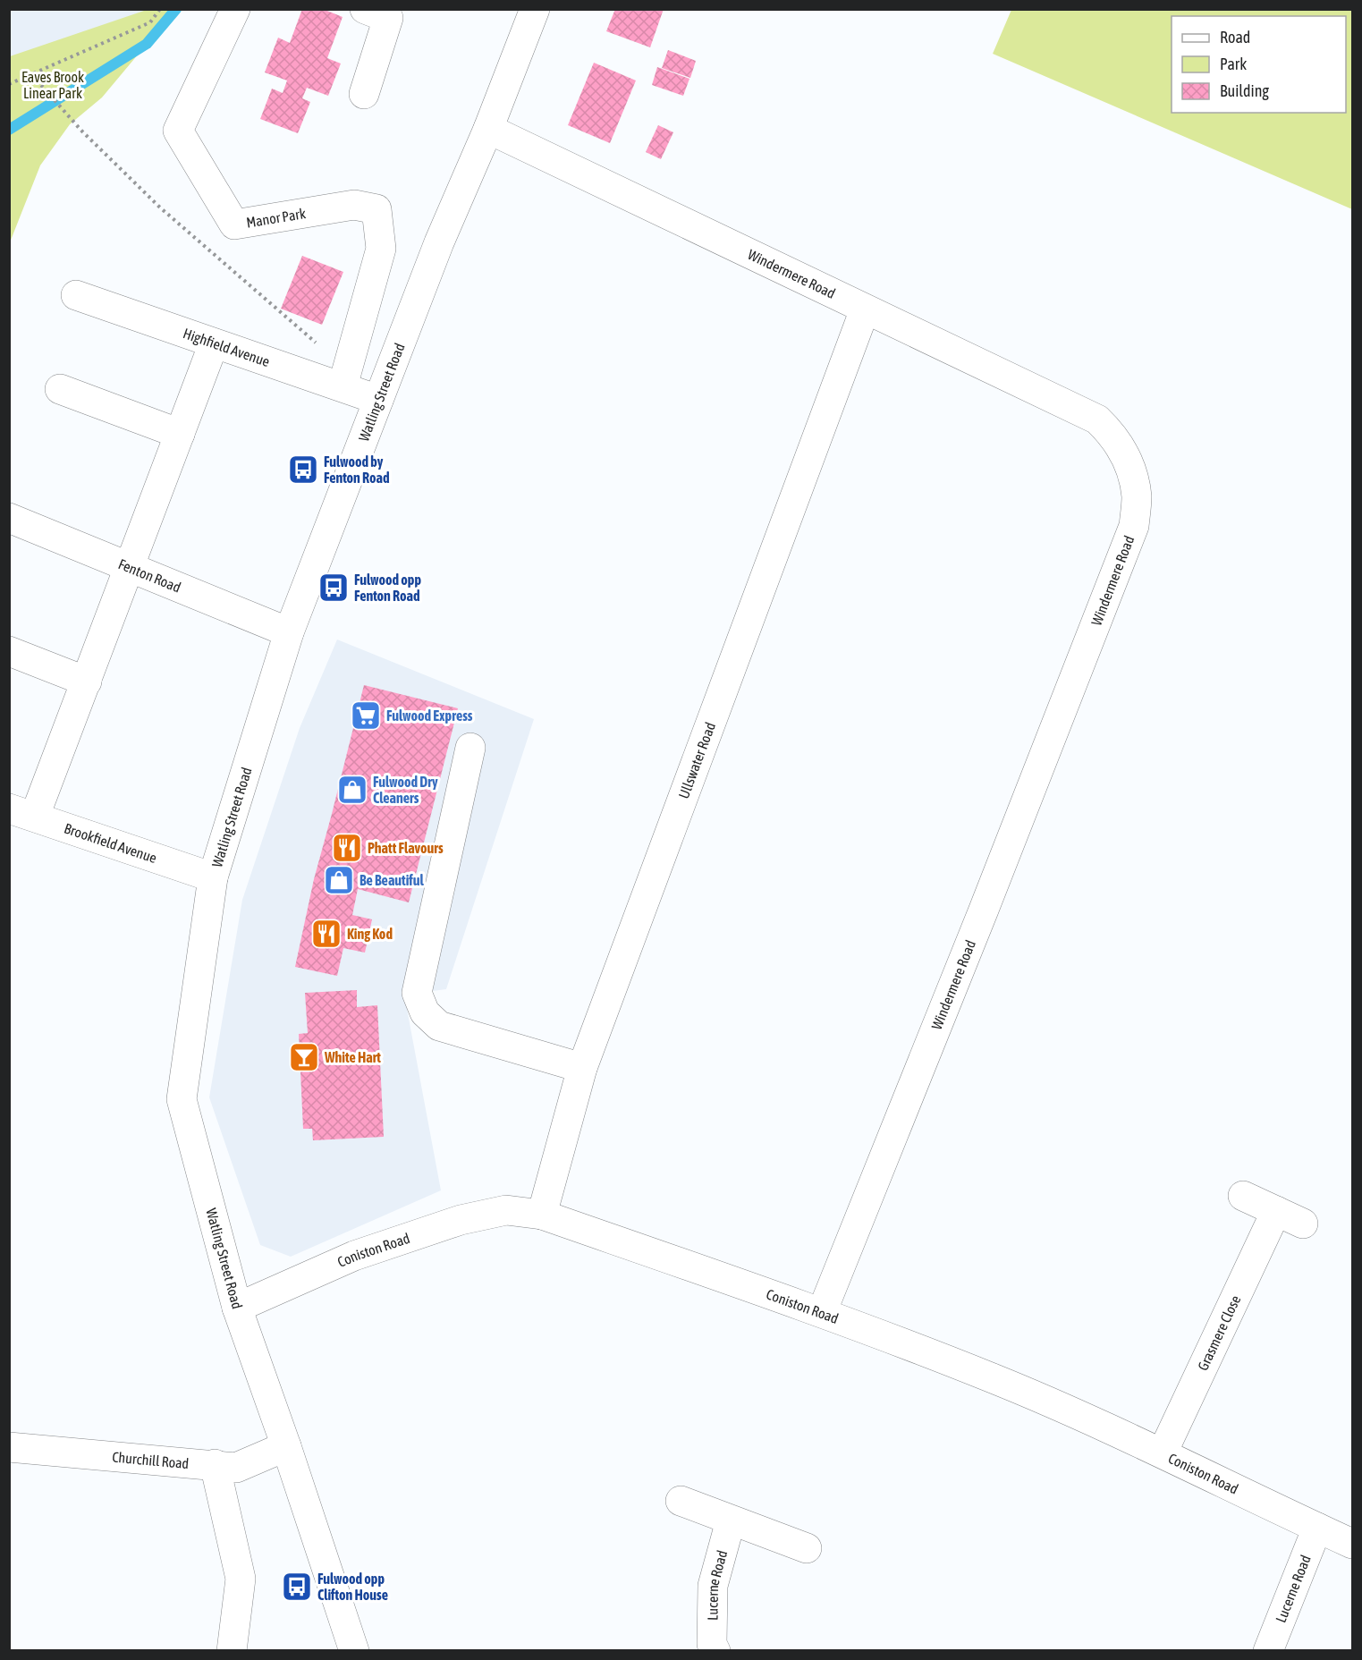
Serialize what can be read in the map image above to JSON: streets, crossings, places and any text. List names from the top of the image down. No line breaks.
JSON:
{"streets":{"street":["Manor Park","Windermere Road","Highfield Avenue","Watling Street Road","Fenton Road","Ullswater Road","Brookfield Avenue","Coniston Road","Grasmere Close","Churchill Road","Lucerne Road"]},"crossings":[["Manor Park","Highfield Avenue"],["Windermere Road","Watling Street Road"],["Windermere Road","Ullswater Road"],["Windermere Road","Coniston Road"],["Highfield Avenue","Watling Street Road"],["Watling Street Road","Fenton Road"],["Watling Street Road","Brookfield Avenue"],["Watling Street Road","Coniston Road"],["Watling Street Road","Churchill Road"],["Ullswater Road","Coniston Road"],["Coniston Road","Grasmere Close"],["Coniston Road","Lucerne Road"]],"parks":["Eaves Brook Linear Park"],"places":{"bus stop":["Fulwood by Fenton Road","Fulwood opp Fenton Road","Fulwood opp Clifton House"],"supermarket":["Fulwood Express"],"shop":["Fulwood Dry Cleaners","Be Beautiful"],"restaurant":["Phatt Flavours","King Kod"],"bar":["White Hart"]},"legend":["Road","Park","Building"]}
